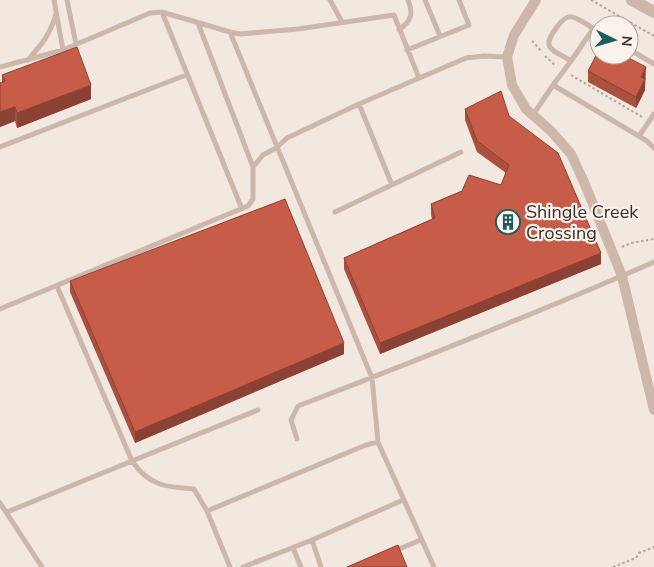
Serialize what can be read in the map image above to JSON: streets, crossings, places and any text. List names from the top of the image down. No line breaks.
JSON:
{"places":{"building":["Shingle Creek Crossing"]},"north":"right"}
